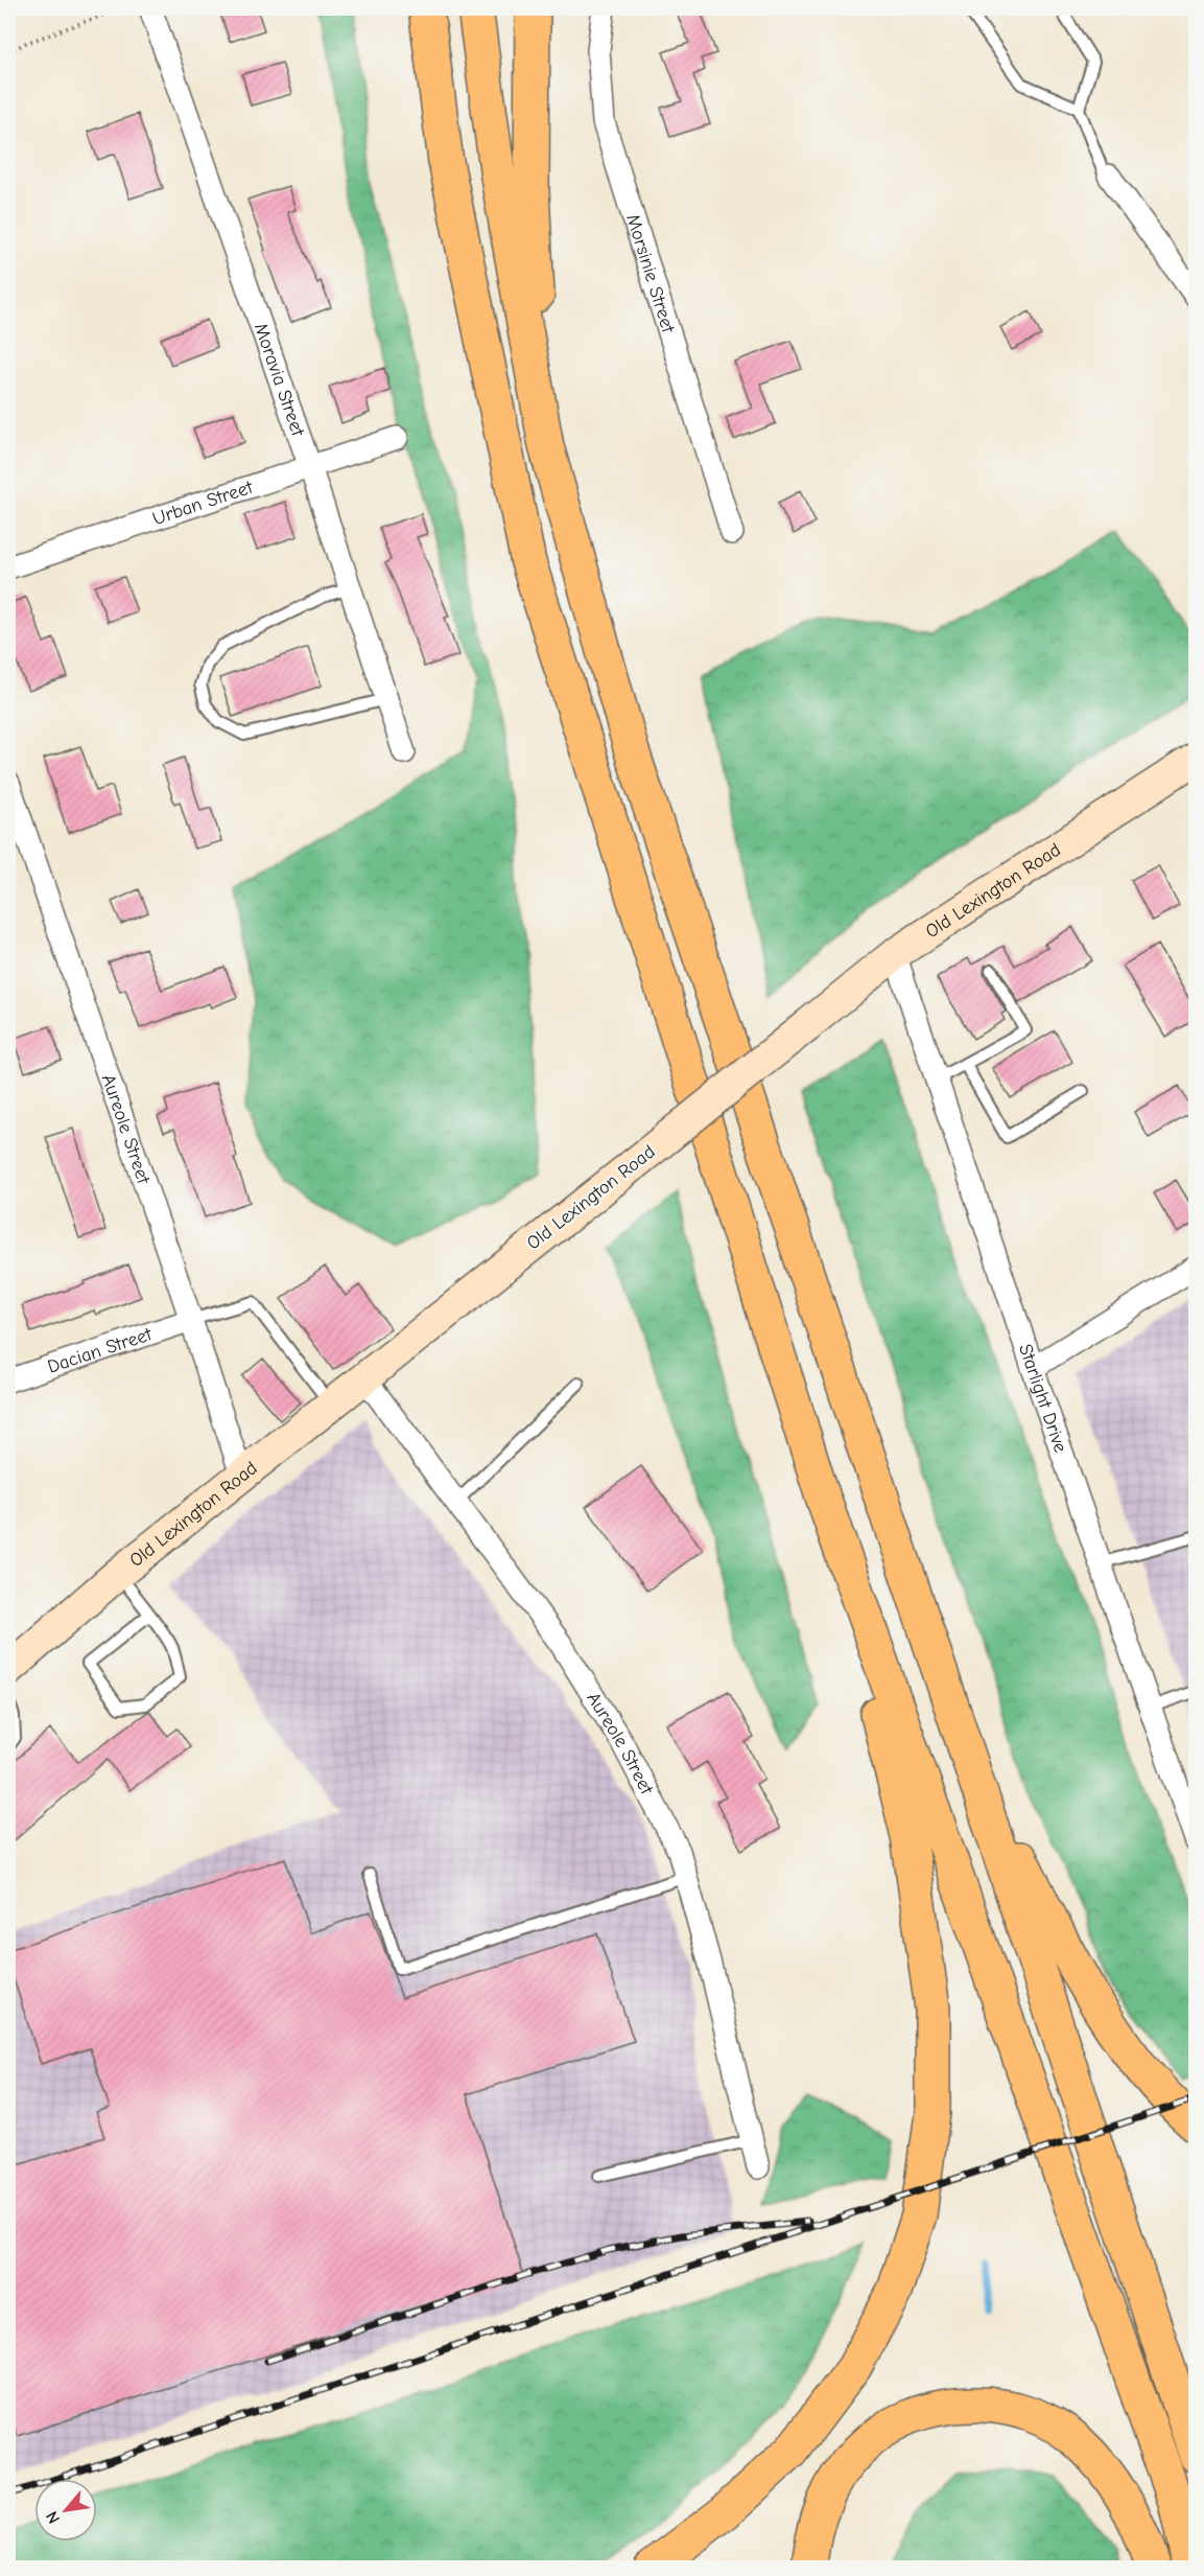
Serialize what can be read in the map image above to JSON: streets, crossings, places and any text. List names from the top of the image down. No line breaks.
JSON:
{"streets":{"main road":["Old Lexington Road"],"street":["Morsinie Street","Moravia Street","Urban Street","Aureole Street","Dacian Street","Starlight Drive"]},"crossings":[["Moravia Street","Urban Street"],["Old Lexington Road","Aureole Street"],["Old Lexington Road","Starlight Drive"],["Aureole Street","Dacian Street"]],"north":"bottom left"}
